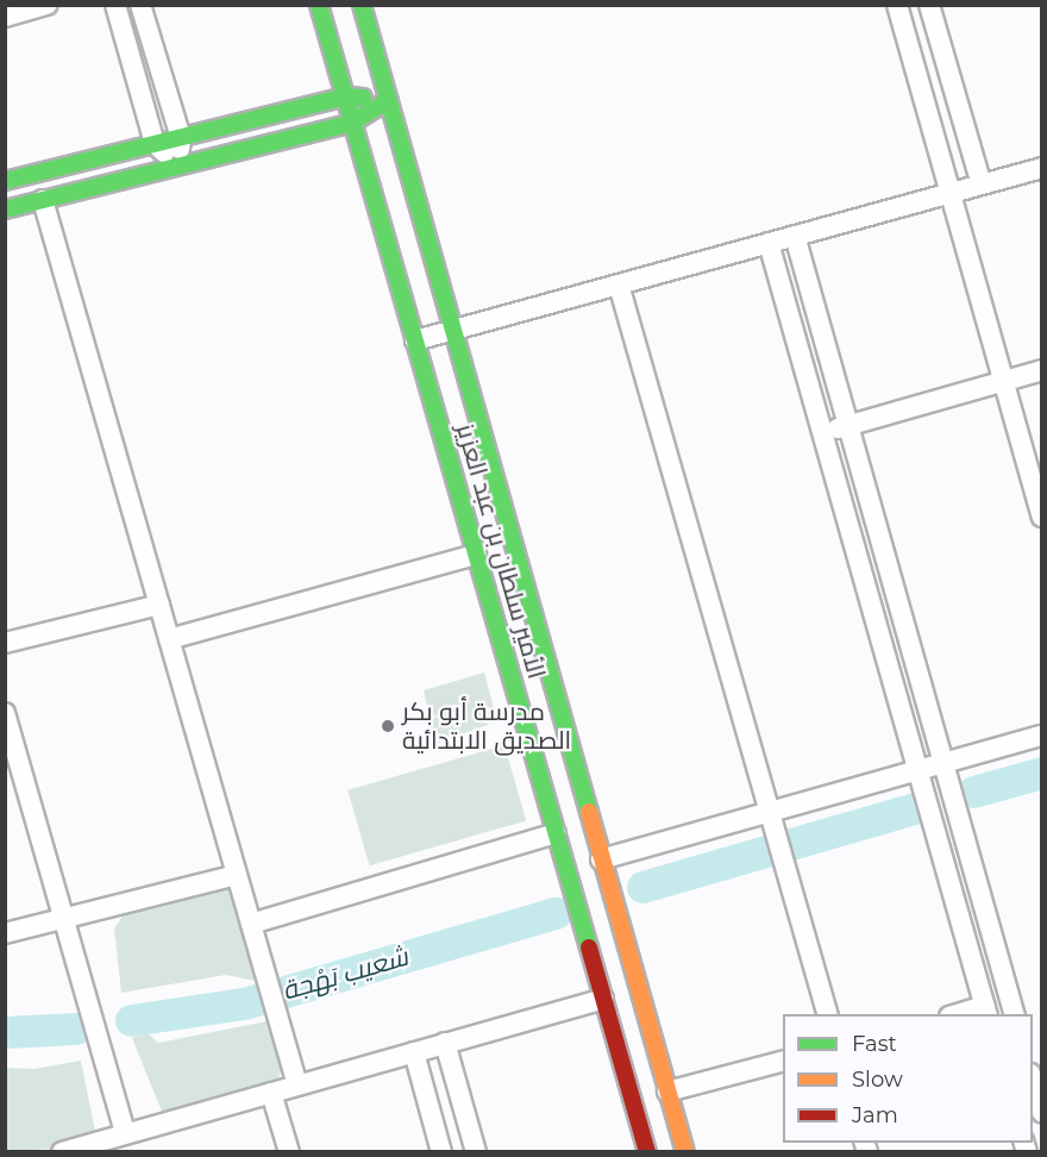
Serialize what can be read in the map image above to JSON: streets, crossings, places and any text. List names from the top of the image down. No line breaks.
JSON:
{"streets":{"street":["الأمير سلطان بن عبد العزيز"]},"water":["شعيب بَهْجة"],"places":["مدرسة أبو بكر الصديق الابتدائية"],"legend":["Fast","Slow","Jam"]}
